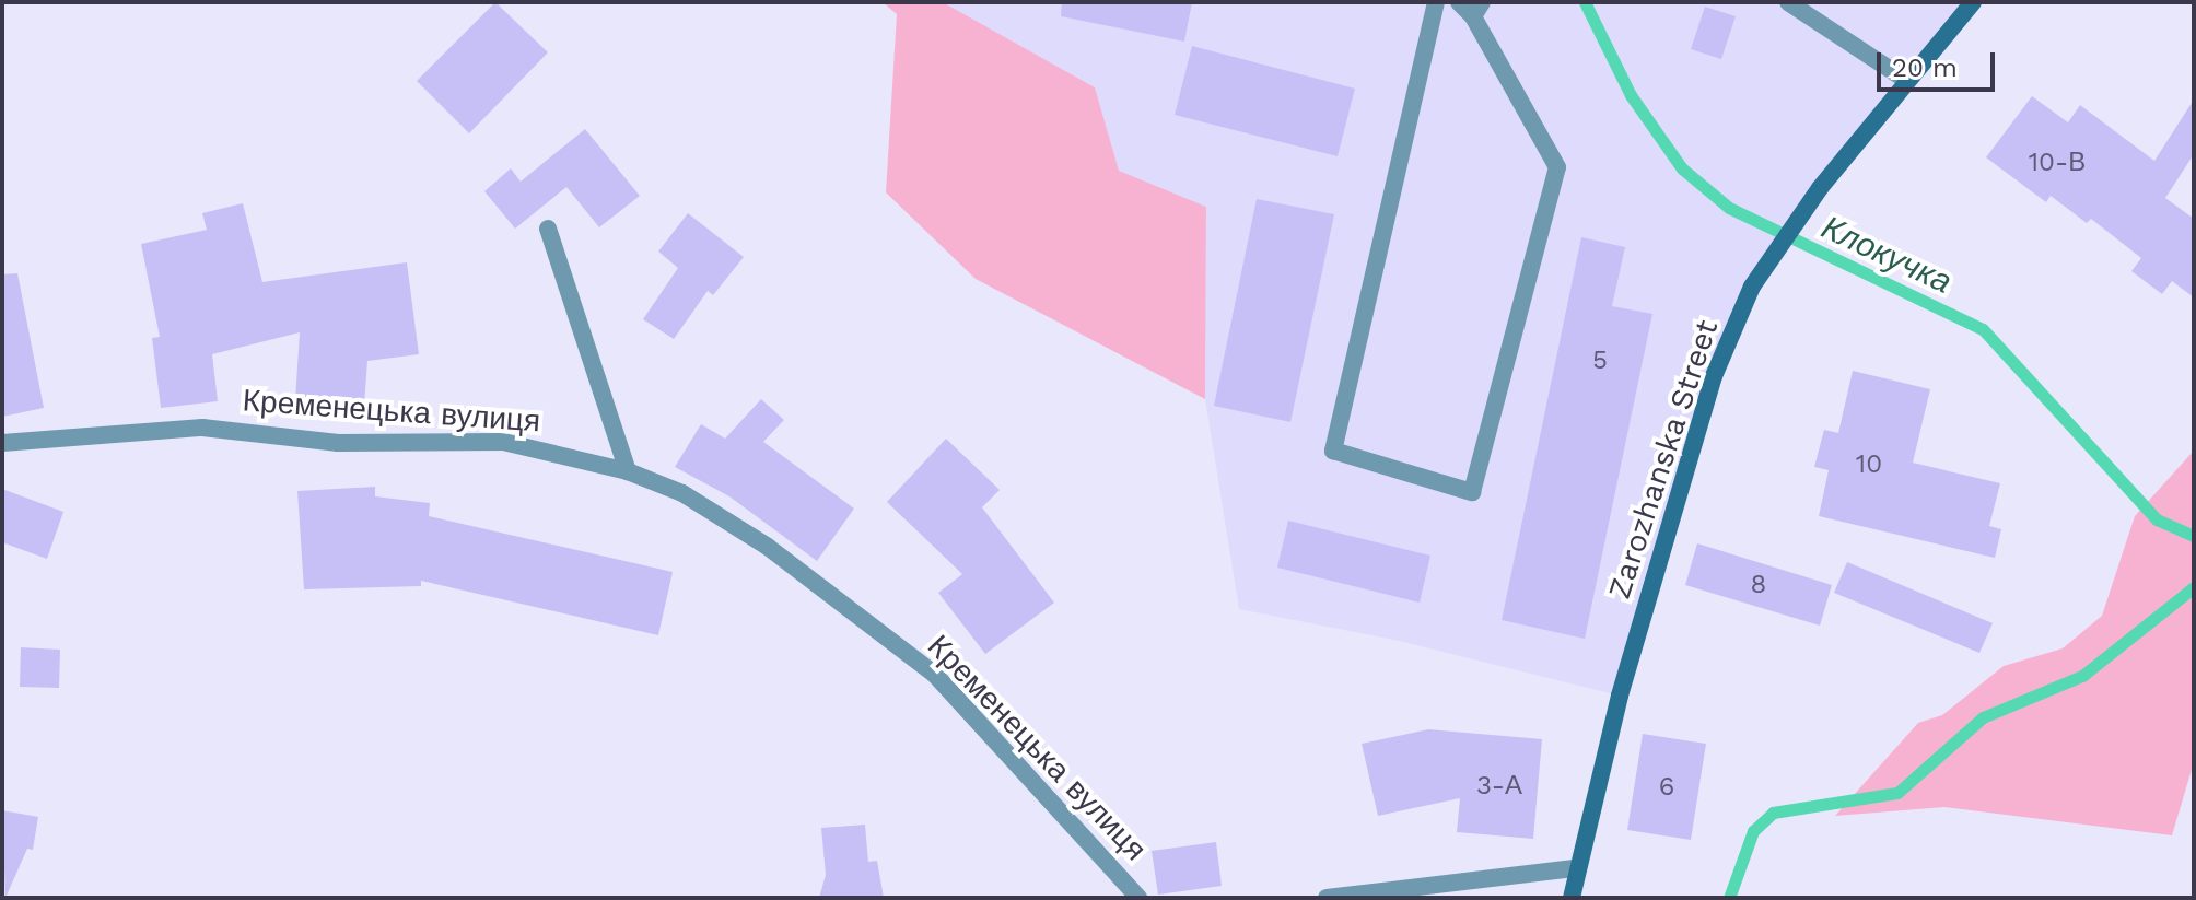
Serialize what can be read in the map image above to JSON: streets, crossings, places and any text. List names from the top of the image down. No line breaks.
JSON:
{"streets":{"street":["Кременецька вулиця","Zarozhanska Street"]},"water":["Клокучка"],"house_numbers":["10-В","5","10","8","3-А","6"],"scale_bar":"20 m"}
